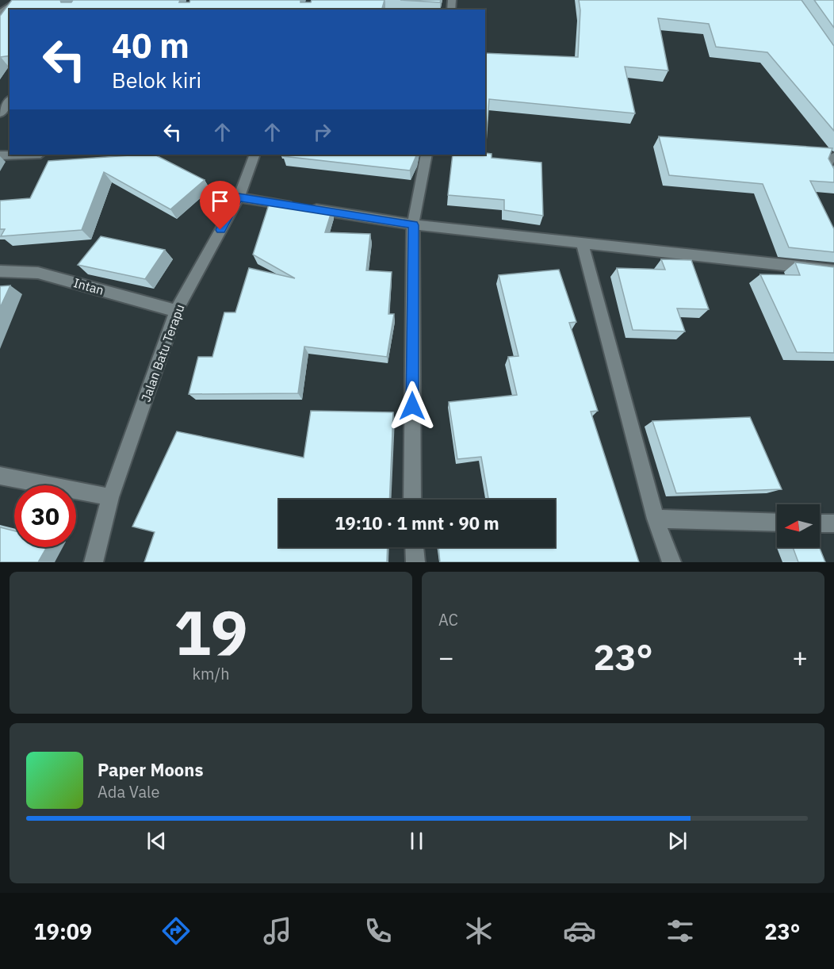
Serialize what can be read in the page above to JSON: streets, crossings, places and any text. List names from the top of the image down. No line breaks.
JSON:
{"streets":{"street":["Intan","Jalan Batu Terapu"]},"crossings":[["Intan","Jalan Batu Terapu"]],"north":"left","page":{"turn":["40 m","Belok kiri"],"limit":"30","trip":"19:10 · 1 mnt · 90 m","tile":[["19","km/h"],"AC"],"heat":["−","23°","+"],"song":["Paper Moons","Ada Vale"],"tabs":["19:09","23°"]}}
